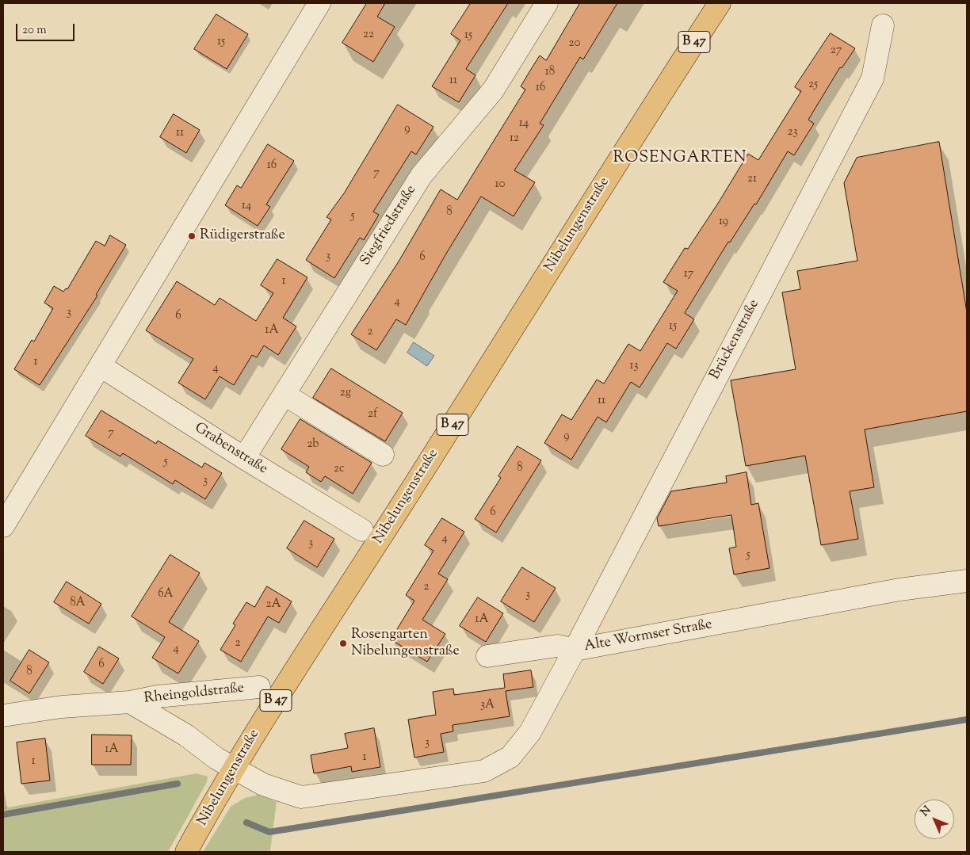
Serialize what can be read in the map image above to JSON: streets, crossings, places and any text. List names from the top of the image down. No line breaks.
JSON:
{"streets":{"main road":["B 47","Nibelungenstraße"],"street":["Siegfriedstraße","Brückenstraße","Grabenstraße","Alte Wormser Straße","Rheingoldstraße"]},"crossings":[["Nibelungenstraße","Alte Wormser Straße"],["Nibelungenstraße","Rheingoldstraße"],["Siegfriedstraße","Grabenstraße"],["Brückenstraße","Alte Wormser Straße"],["Alte Wormser Straße","Rheingoldstraße"]],"districts":["ROSENGARTEN"],"places":["Rüdigerstraße","Rosengarten Nibelungenstraße"],"house_numbers":["22","15","15","20","27","18","11","25","16","14","9","23","11","12","16","7","21","10","14","8","5","19","3","6","17","1","4","3","6","15","1A","2","1","13","4","2g","11","2f","7","9","2b","5","8","2c","3","6","4","3","5","2","6A","3","8A","2A","1A","2","4","6","8","3A","3","1A","1","1"],"scale_bar":"20 m","north":"top left"}
